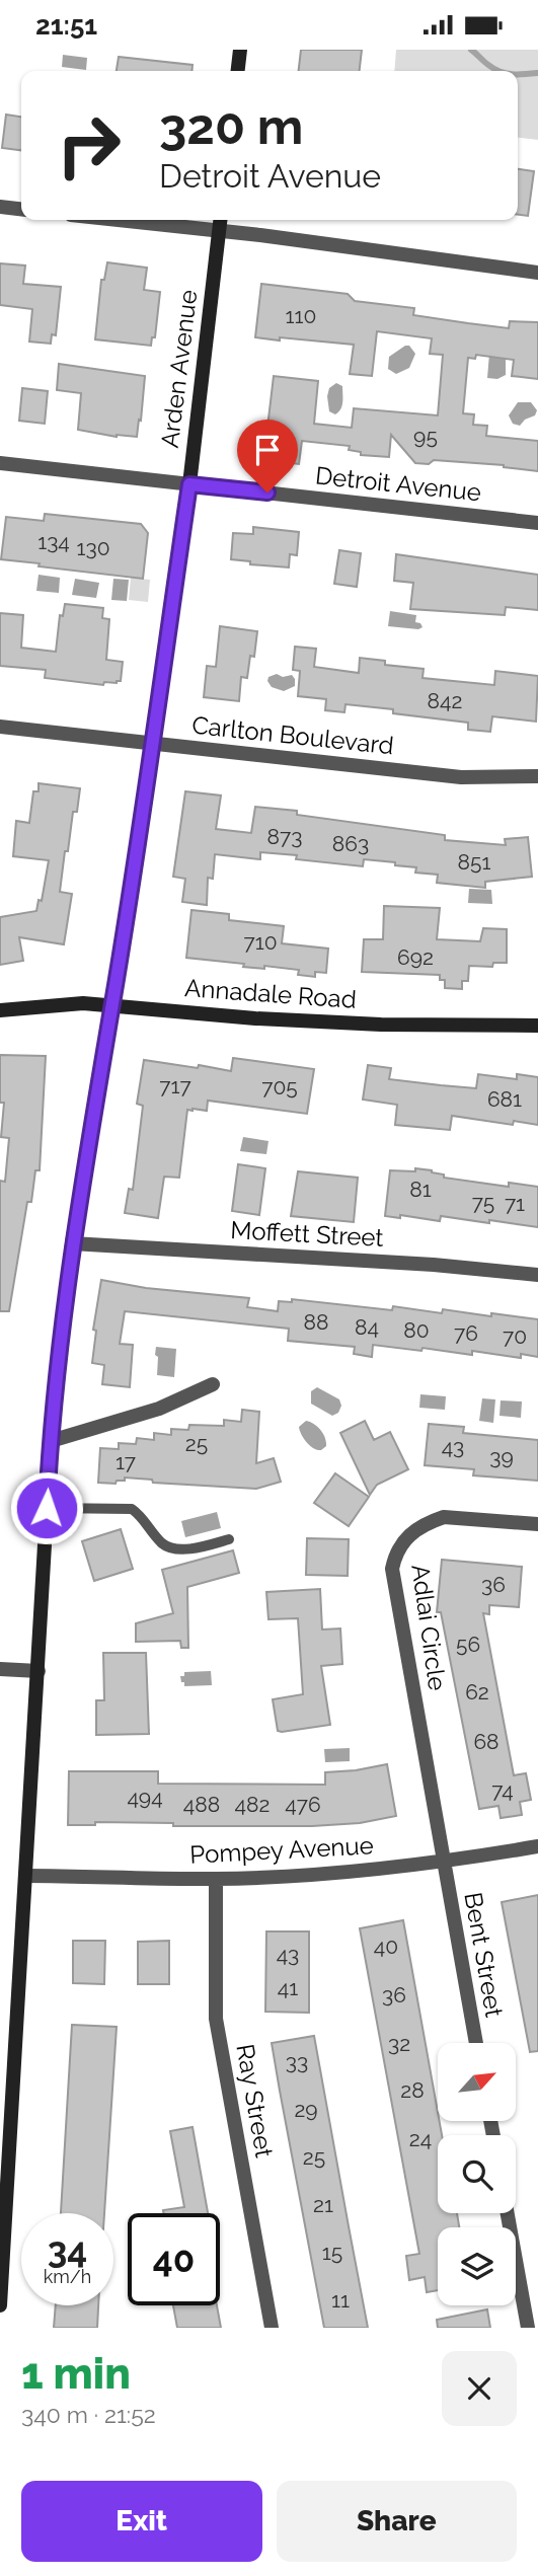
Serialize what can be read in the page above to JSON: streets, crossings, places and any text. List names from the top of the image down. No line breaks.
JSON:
{"streets":{"street":["Arden Avenue","Detroit Avenue","Carlton Boulevard","Annadale Road","Moffett Street","Adlai Circle","Pompey Avenue","Bent Street","Ray Street"]},"crossings":[["Arden Avenue","Detroit Avenue"],["Arden Avenue","Carlton Boulevard"],["Arden Avenue","Annadale Road"],["Arden Avenue","Moffett Street"],["Arden Avenue","Pompey Avenue"],["Adlai Circle","Pompey Avenue"],["Adlai Circle","Bent Street"],["Pompey Avenue","Bent Street"],["Pompey Avenue","Ray Street"]],"house_numbers":["110","95","134","130","842","873","863","851","710","692","717","705","681","81","75","71","88","84","80","76","70","25","43","39","17","36","56","62","68","74","494","488","482","476","40","43","41","36","32","33","28","29","24","25","21","15","11"],"north":"top right","page":{"status":"21:51","turn":["320 m","Detroit Avenue"],"speed":"34 km/h","limit":"40","heading":["1 min","340 m · 21:52"],"buttons":["Exit","Share"]}}
